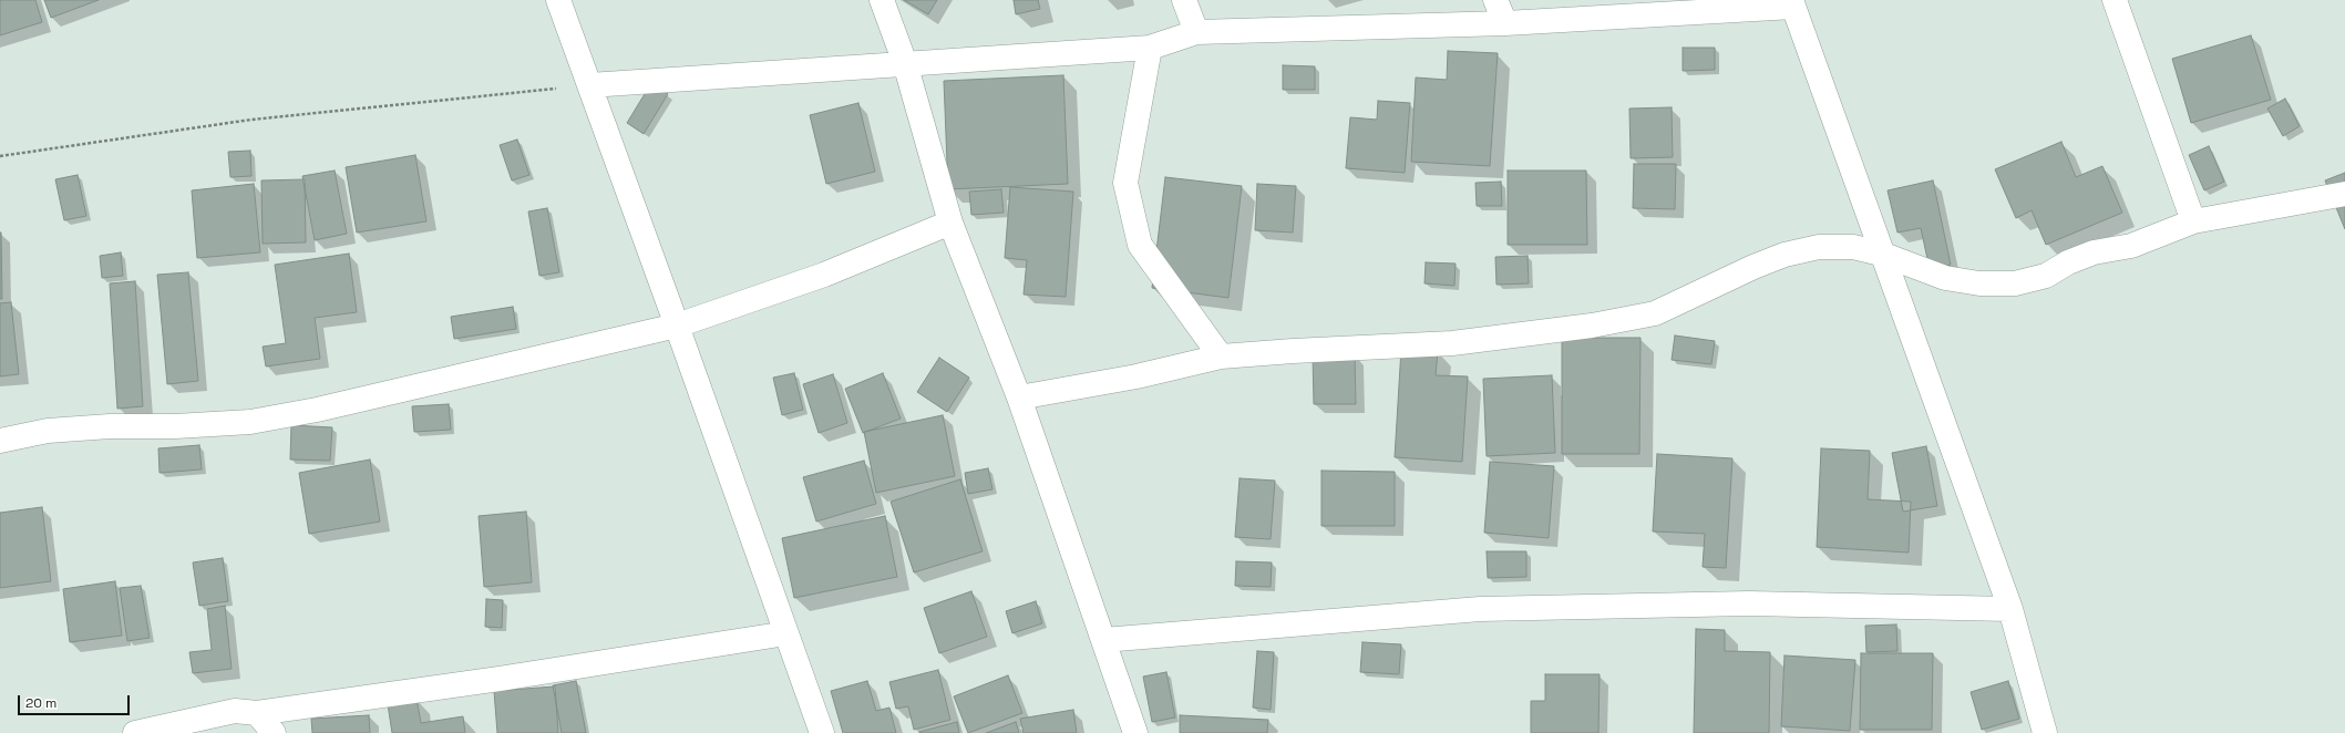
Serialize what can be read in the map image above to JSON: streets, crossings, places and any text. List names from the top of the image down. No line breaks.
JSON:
{"scale_bar":"20 m"}
